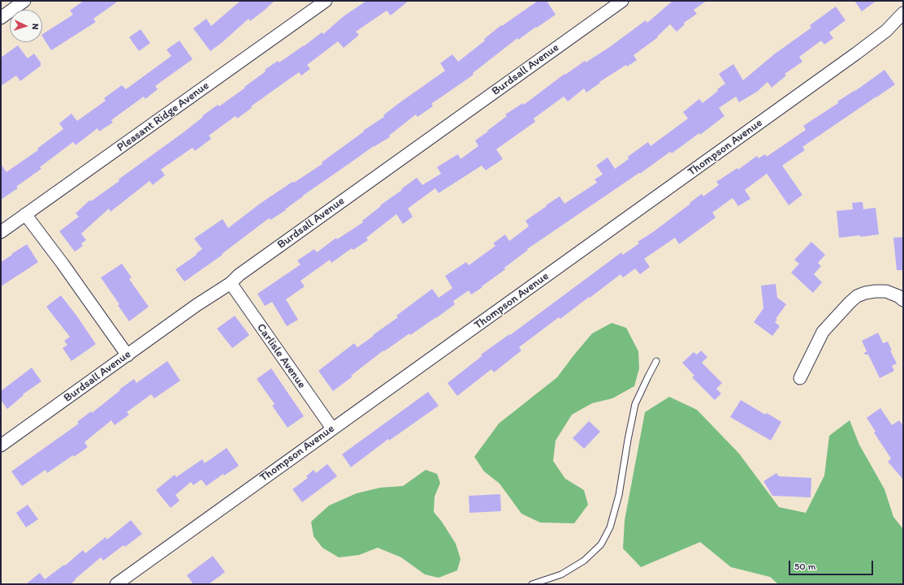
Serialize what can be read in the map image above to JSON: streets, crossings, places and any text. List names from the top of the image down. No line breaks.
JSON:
{"streets":{"street":["Burdsall Avenue","Pleasant Ridge Avenue","Thompson Avenue","Carlisle Avenue"]},"crossings":[["Burdsall Avenue","Carlisle Avenue"],["Thompson Avenue","Carlisle Avenue"]],"scale_bar":"50 m","north":"right"}
